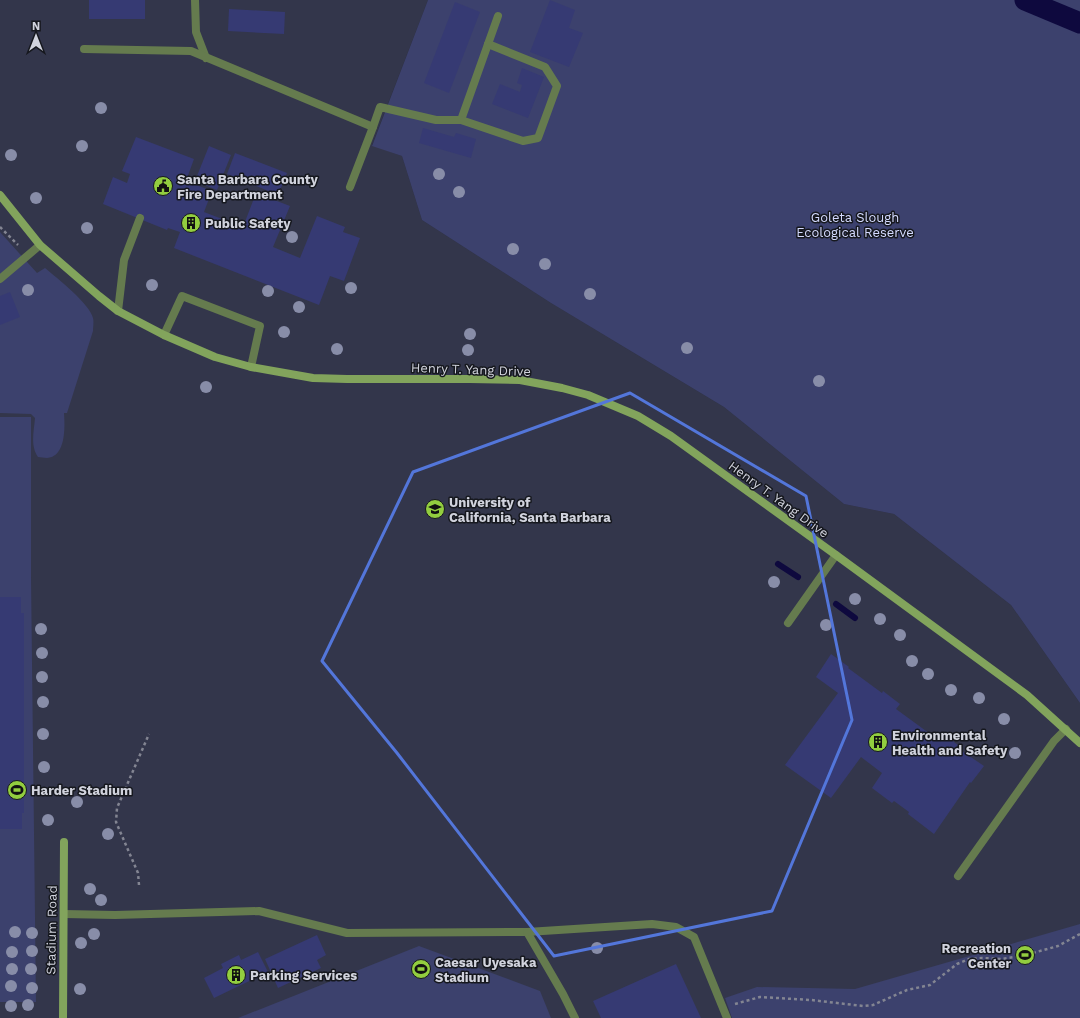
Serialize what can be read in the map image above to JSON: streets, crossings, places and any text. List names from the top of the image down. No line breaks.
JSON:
{"streets":{"street":["Henry T. Yang Drive","Stadium Road"]},"parks":["Goleta Slough Ecological Reserve"],"places":{"public building":["Santa Barbara County Fire Department"],"building":["Public Safety","Environmental Health and Safety","Parking Services"],"school or university":["University of California, Santa Barbara"],"sports":["Harder Stadium","Recreation Center","Caesar Uyesaka Stadium"]},"north":"top"}
